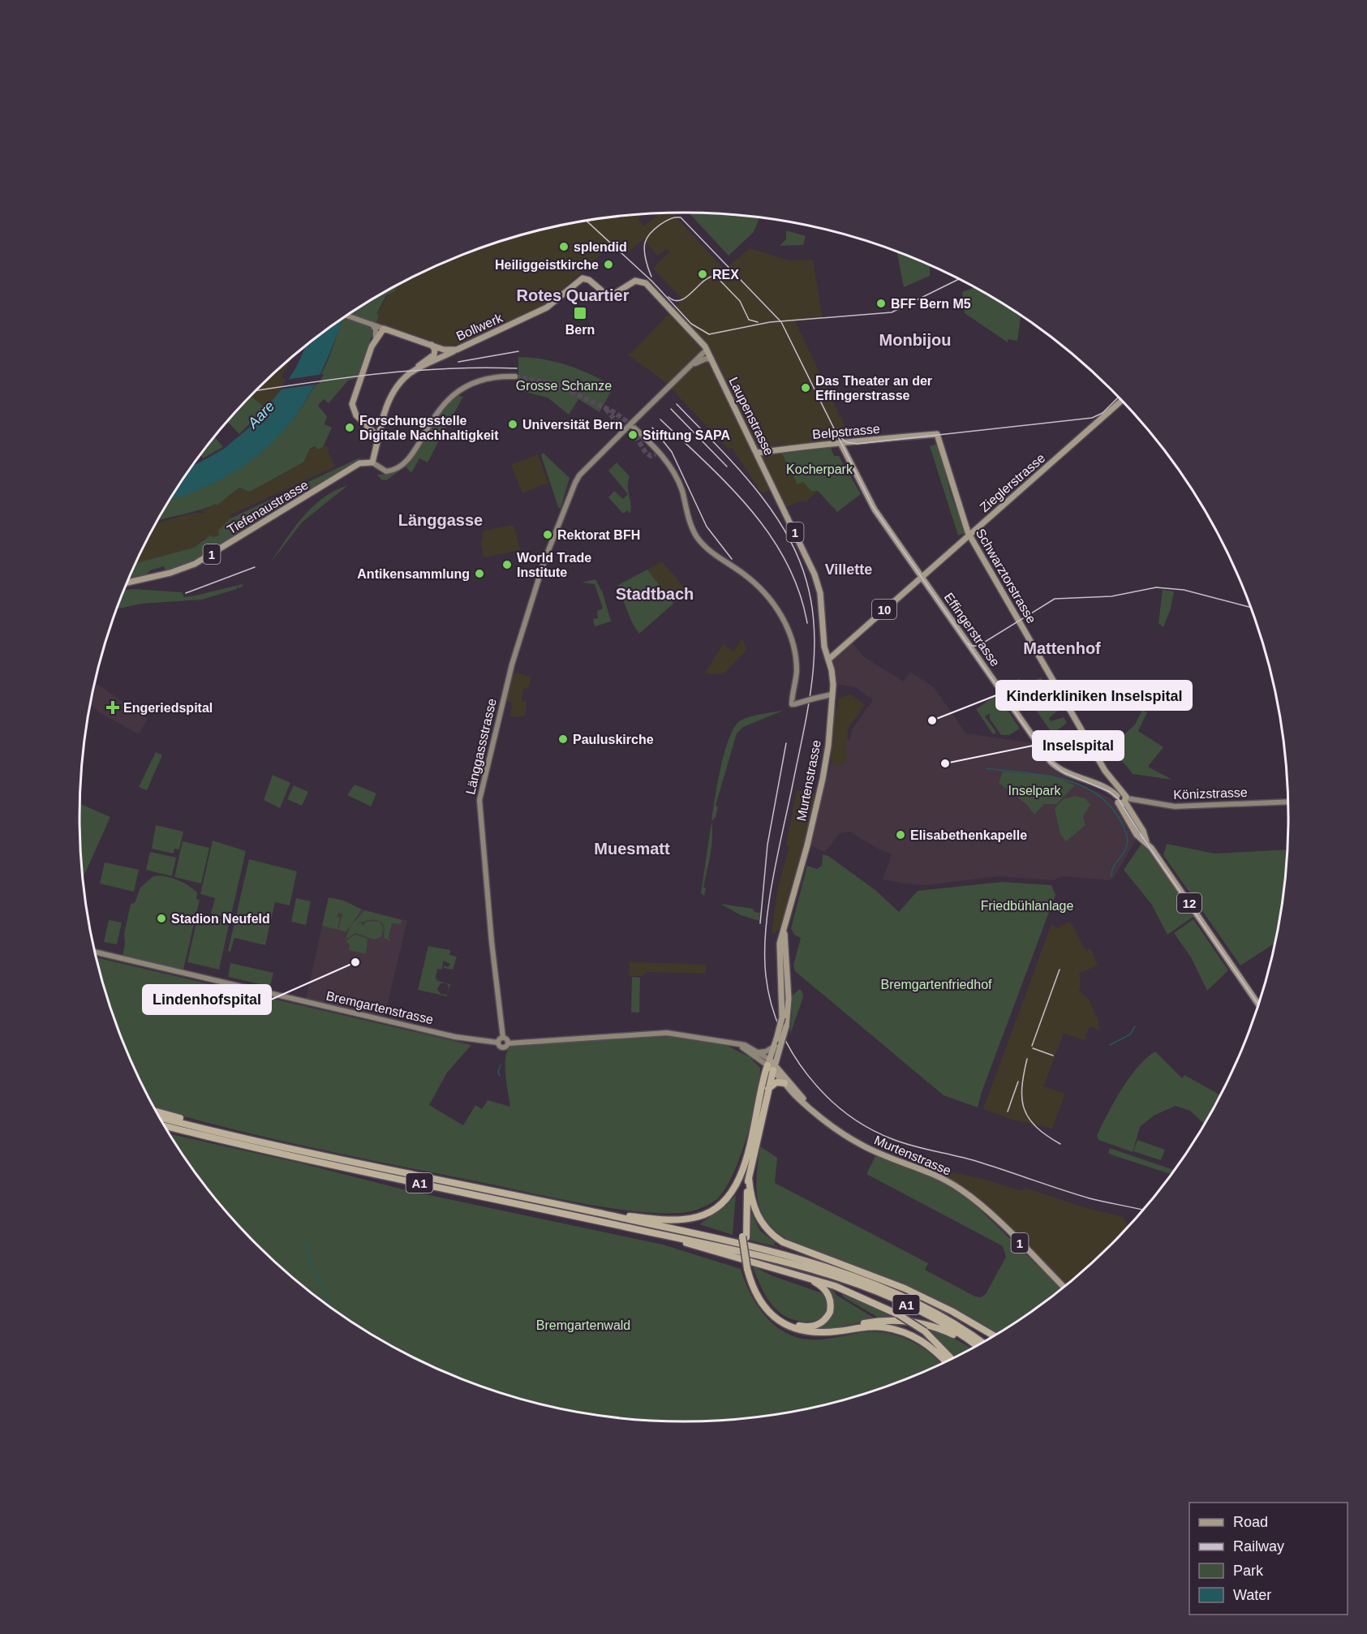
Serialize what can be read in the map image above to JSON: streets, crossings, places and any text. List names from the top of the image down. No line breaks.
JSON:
{"streets":{"highway":["A1"],"main road":["Bollwerk","Laupenstrasse","Belpstrasse","Zieglerstrasse","Tiefenaustrasse","1","Schwarztorstrasse","10","Effingerstrasse","Länggassstrasse","Murtenstrasse","Könizstrasse","12","Bremgartenstrasse"]},"crossings":[["Bollwerk","Laupenstrasse"],["Bollwerk","1"],["Laupenstrasse","Belpstrasse"],["Laupenstrasse","Zieglerstrasse"],["Laupenstrasse","Murtenstrasse"],["Belpstrasse","Schwarztorstrasse"],["Belpstrasse","Effingerstrasse"],["Zieglerstrasse","Schwarztorstrasse"],["Zieglerstrasse","Effingerstrasse"],["Zieglerstrasse","Murtenstrasse"],["Schwarztorstrasse","Effingerstrasse"],["Schwarztorstrasse","Könizstrasse"],["Schwarztorstrasse","12"],["Effingerstrasse","Könizstrasse"],["Effingerstrasse","12"],["Länggassstrasse","Bremgartenstrasse"],["Könizstrasse","12"]],"districts":["Rotes Quartier","Monbijou","Länggasse","Villette","Stadtbach","Mattenhof","Muesmatt"],"water":["Aare"],"parks":["Grosse Schanze","Kocherpark","Inselpark","Friedbühlanlage","Bremgartenfriedhof","Bremgartenwald"],"places":{"other":["splendid","Heiliggeistkirche","REX","BFF Bern M5","Das Theater an der Effingerstrasse","Universität Bern","Forschungsstelle Digitale Nachhaltigkeit","Stiftung SAPA","Rektorat BFH","World Trade Institute","Antikensammlung","Kinderkliniken Inselspital","Pauluskirche","Inselspital","Elisabethenkapelle","Stadion Neufeld","Lindenhofspital"],"transit":["Bern"],"health":["Engeriedspital"]},"legend":["Road","Railway","Park","Water"]}
